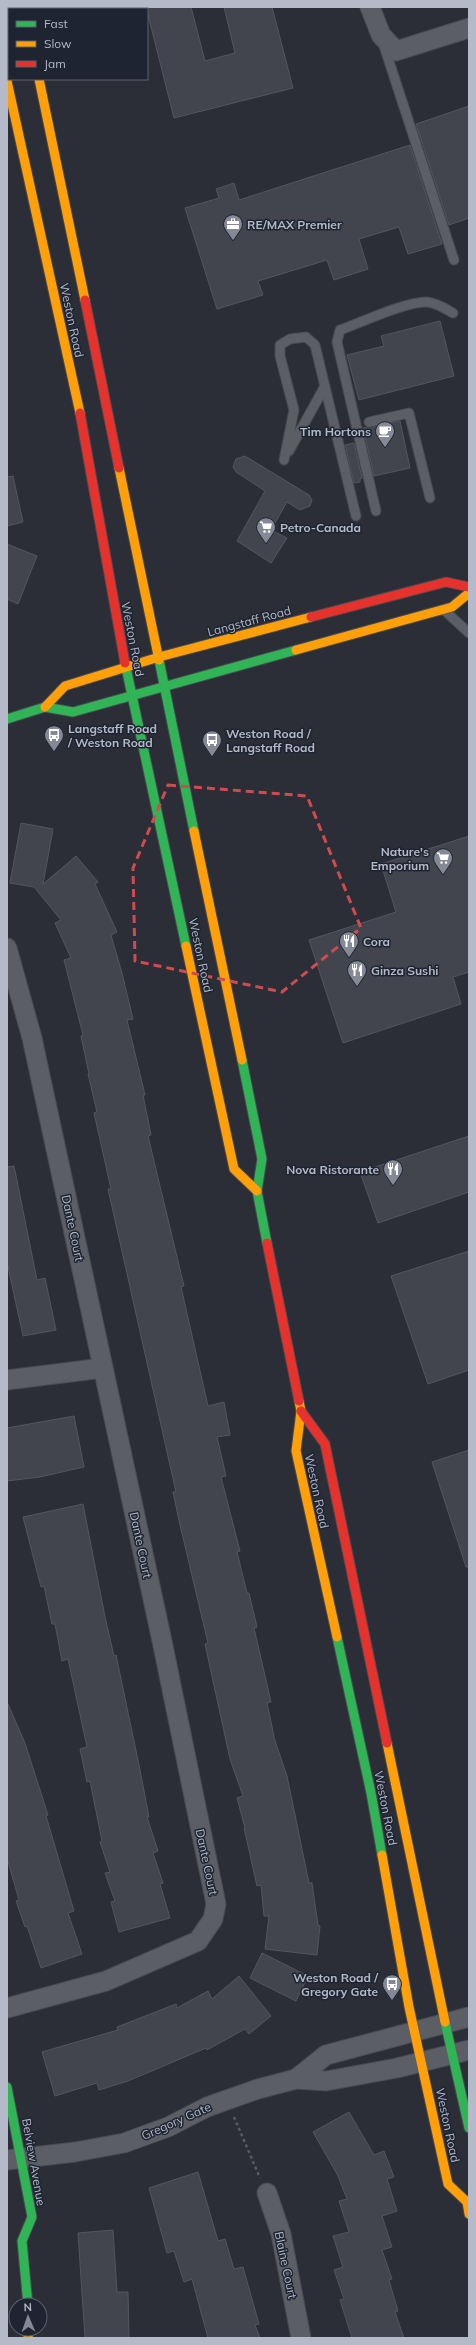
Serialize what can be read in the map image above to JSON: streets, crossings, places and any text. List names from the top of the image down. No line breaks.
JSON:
{"streets":{"main road":["Weston Road","Langstaff Road","Belview Avenue"],"street":["Dante Court","Gregory Gate","Blaine Court"]},"crossings":[["Weston Road","Langstaff Road"],["Weston Road","Gregory Gate"],["Gregory Gate","Belview Avenue"]],"places":{"office":["RE/MAX Premier"],"cafe":["Tim Hortons"],"supermarket":["Petro-Canada","Nature's Emporium"],"bus stop":["Langstaff Road / Weston Road","Weston Road / Langstaff Road","Weston Road / Gregory Gate"],"restaurant":["Cora","Ginza Sushi","Nova Ristorante"]},"legend":["Fast","Slow","Jam"],"north":"top"}
